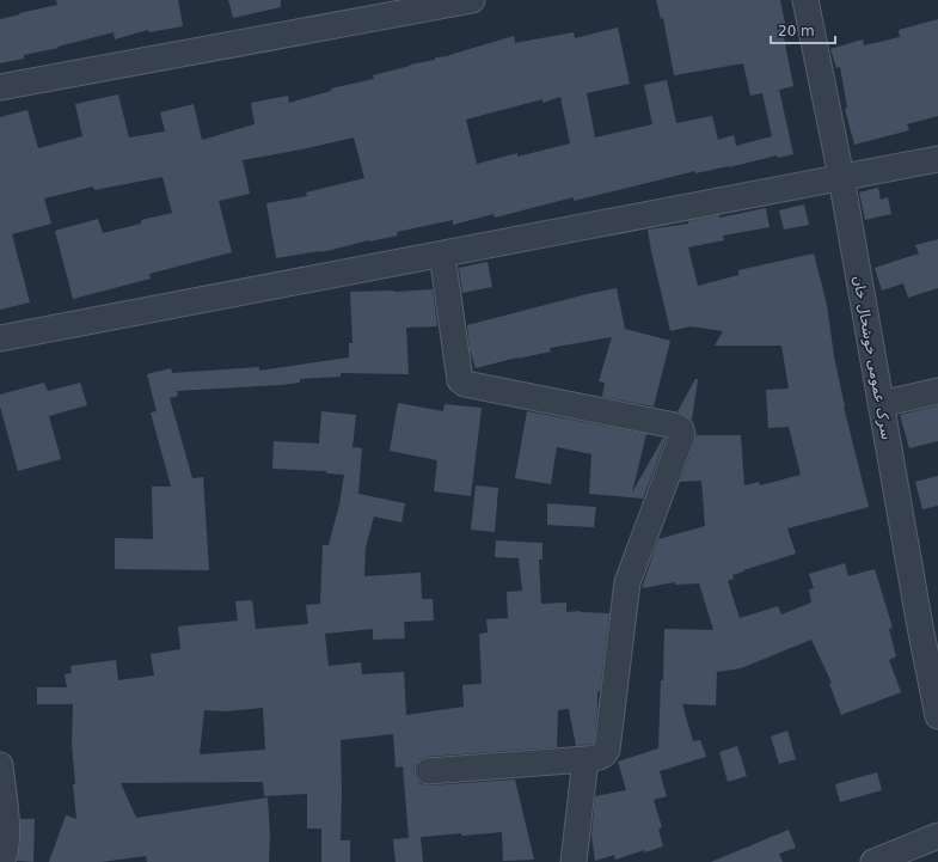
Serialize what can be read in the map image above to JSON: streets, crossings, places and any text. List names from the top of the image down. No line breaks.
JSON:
{"streets":{"street":["سرک عمومی خوشحال خان"]},"scale_bar":"20 m"}
